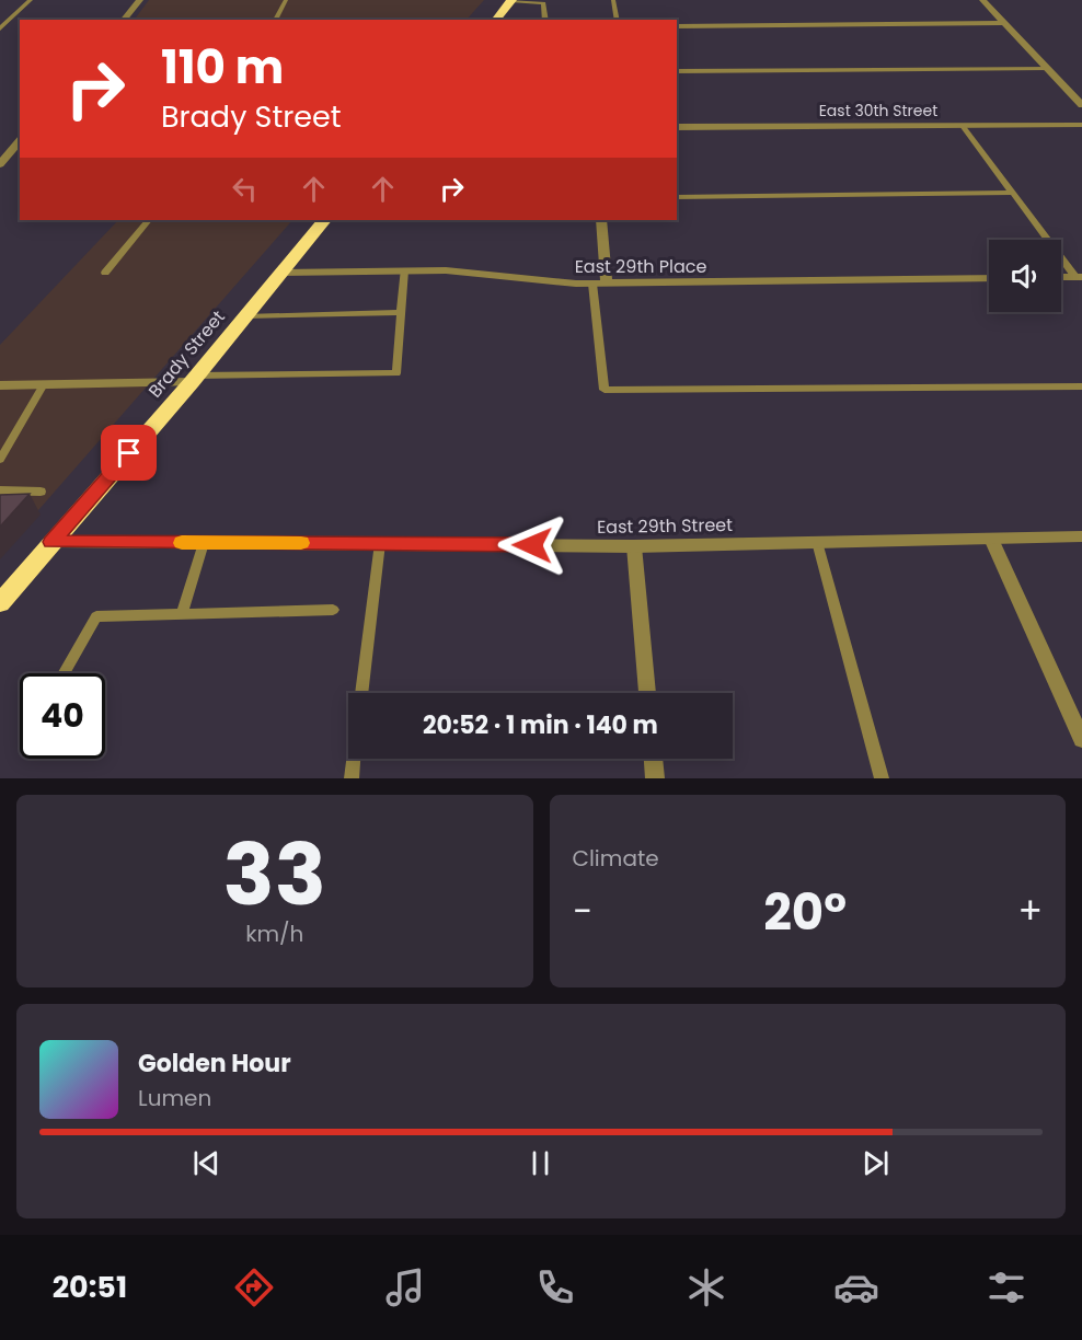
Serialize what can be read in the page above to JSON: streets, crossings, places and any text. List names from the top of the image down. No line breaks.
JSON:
{"streets":{"highway":["Brady Street"],"street":["East 30th Street","East 29th Place","East 29th Street"]},"crossings":[["East 29th Place","Brady Street"],["Brady Street","East 29th Street"]],"page":{"turn":["110 m","Brady Street"],"limit":"40","trip":"20:52 · 1 min · 140 m","tile":[["33","km/h"],"Climate"],"heat":["−","20°","+"],"song":["Golden Hour","Lumen"],"tabs":"20:51"}}
